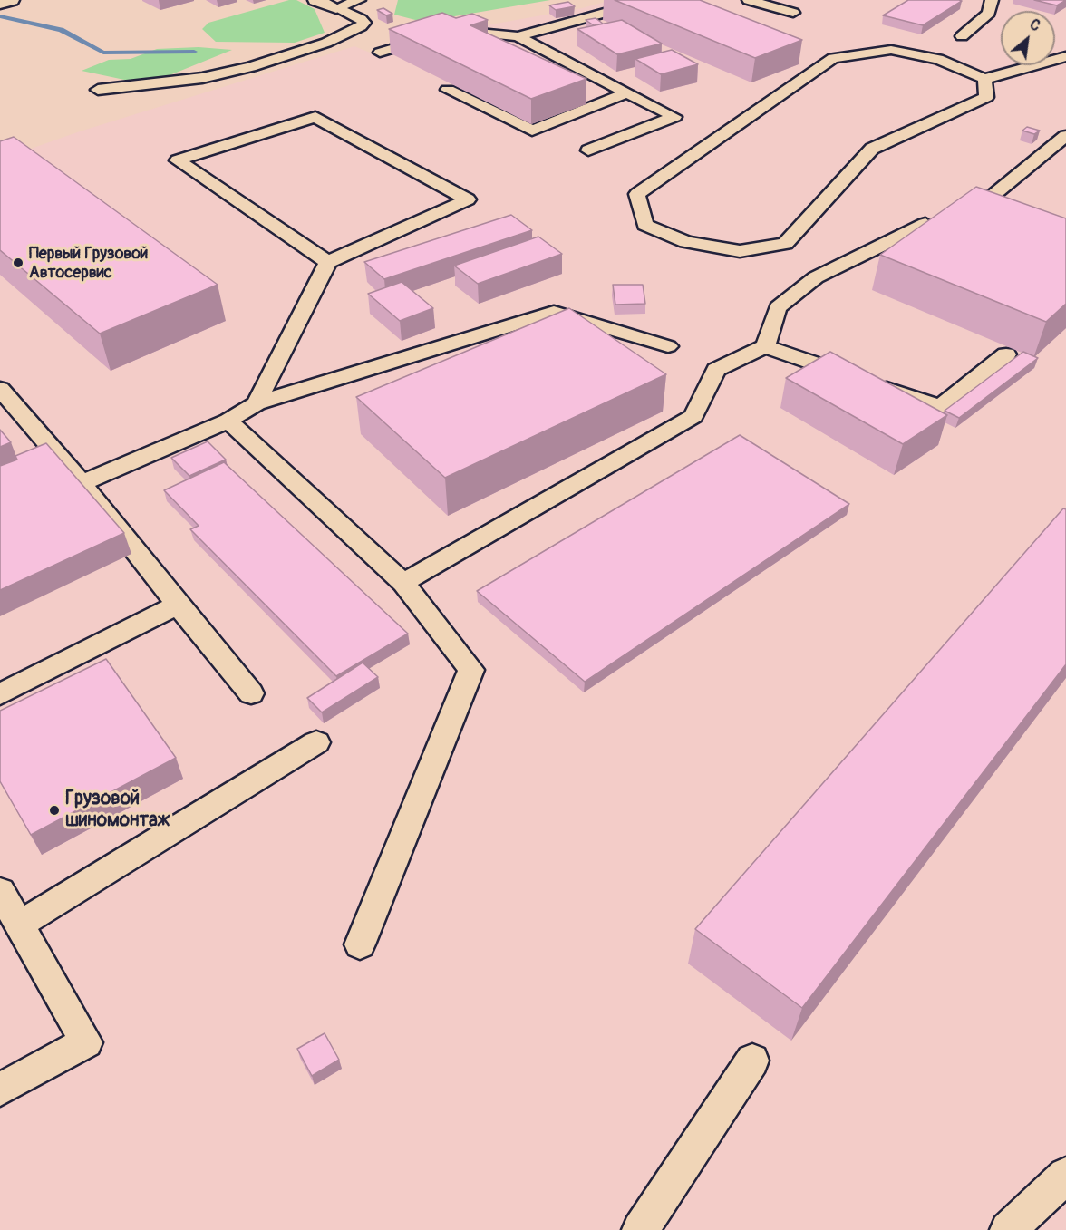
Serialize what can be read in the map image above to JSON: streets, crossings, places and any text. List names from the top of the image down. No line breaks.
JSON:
{"places":["Первый Грузовой Автосервис","Грузовой шиномонтаж"],"north":"top right"}
